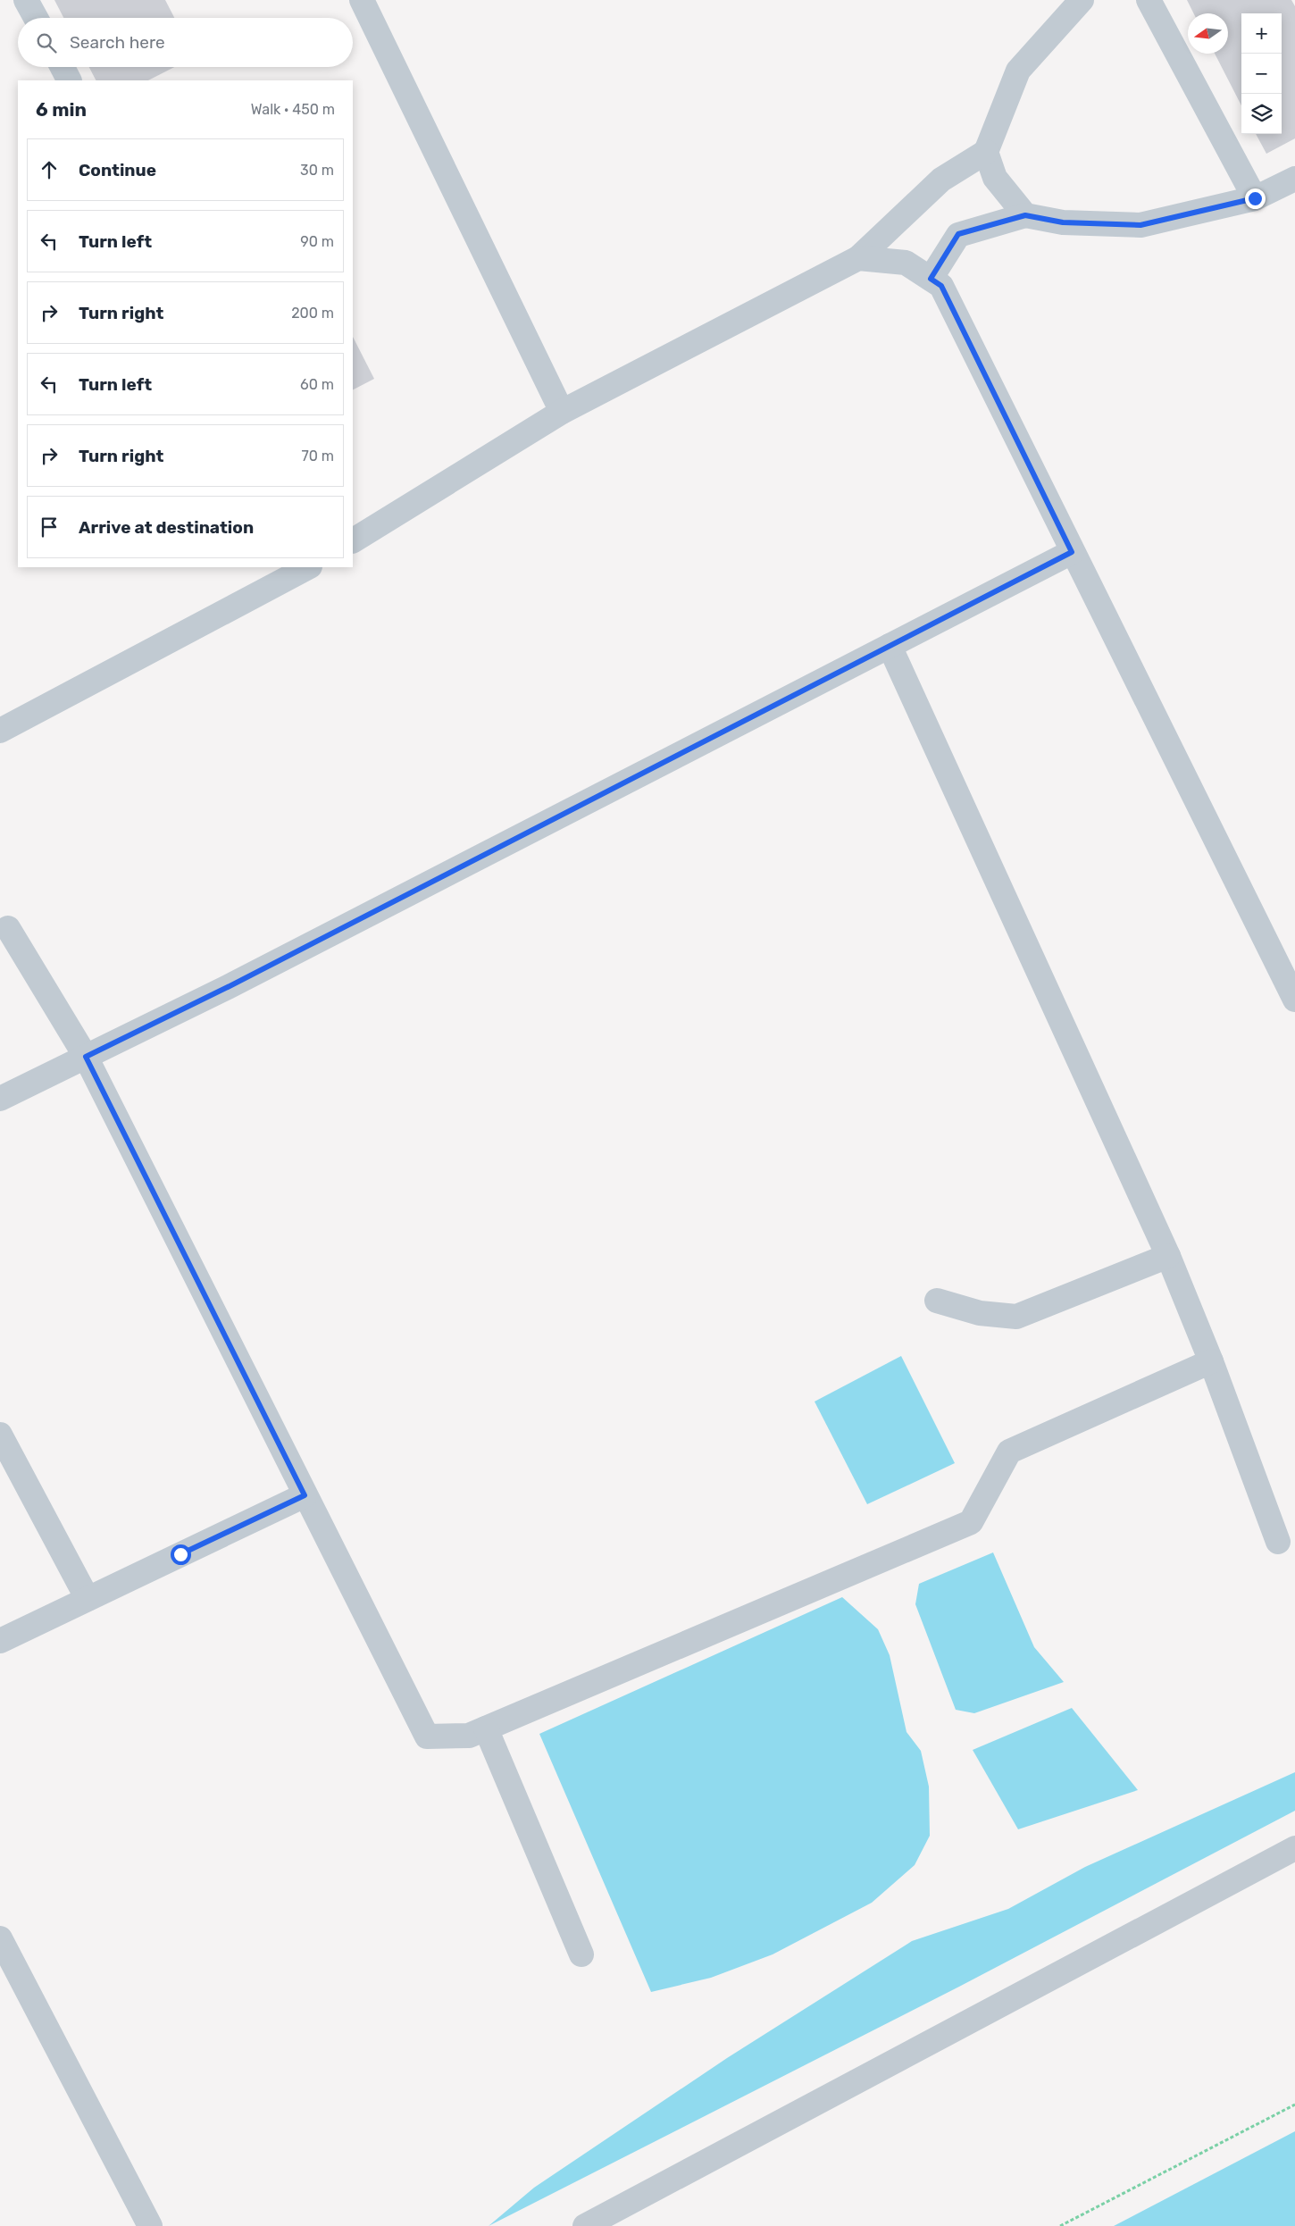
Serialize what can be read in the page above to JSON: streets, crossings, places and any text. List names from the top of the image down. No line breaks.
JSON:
{"north":"left","page":{"map_buttons":["+","−"],"search":"Search here","heading":["6 min","Walk · 450 m"],"list":[["Continue","30 m"],["Turn left","90 m"],["Turn right","200 m"],["Turn left","60 m"],["Turn right","70 m"],"Arrive at destination"]}}
